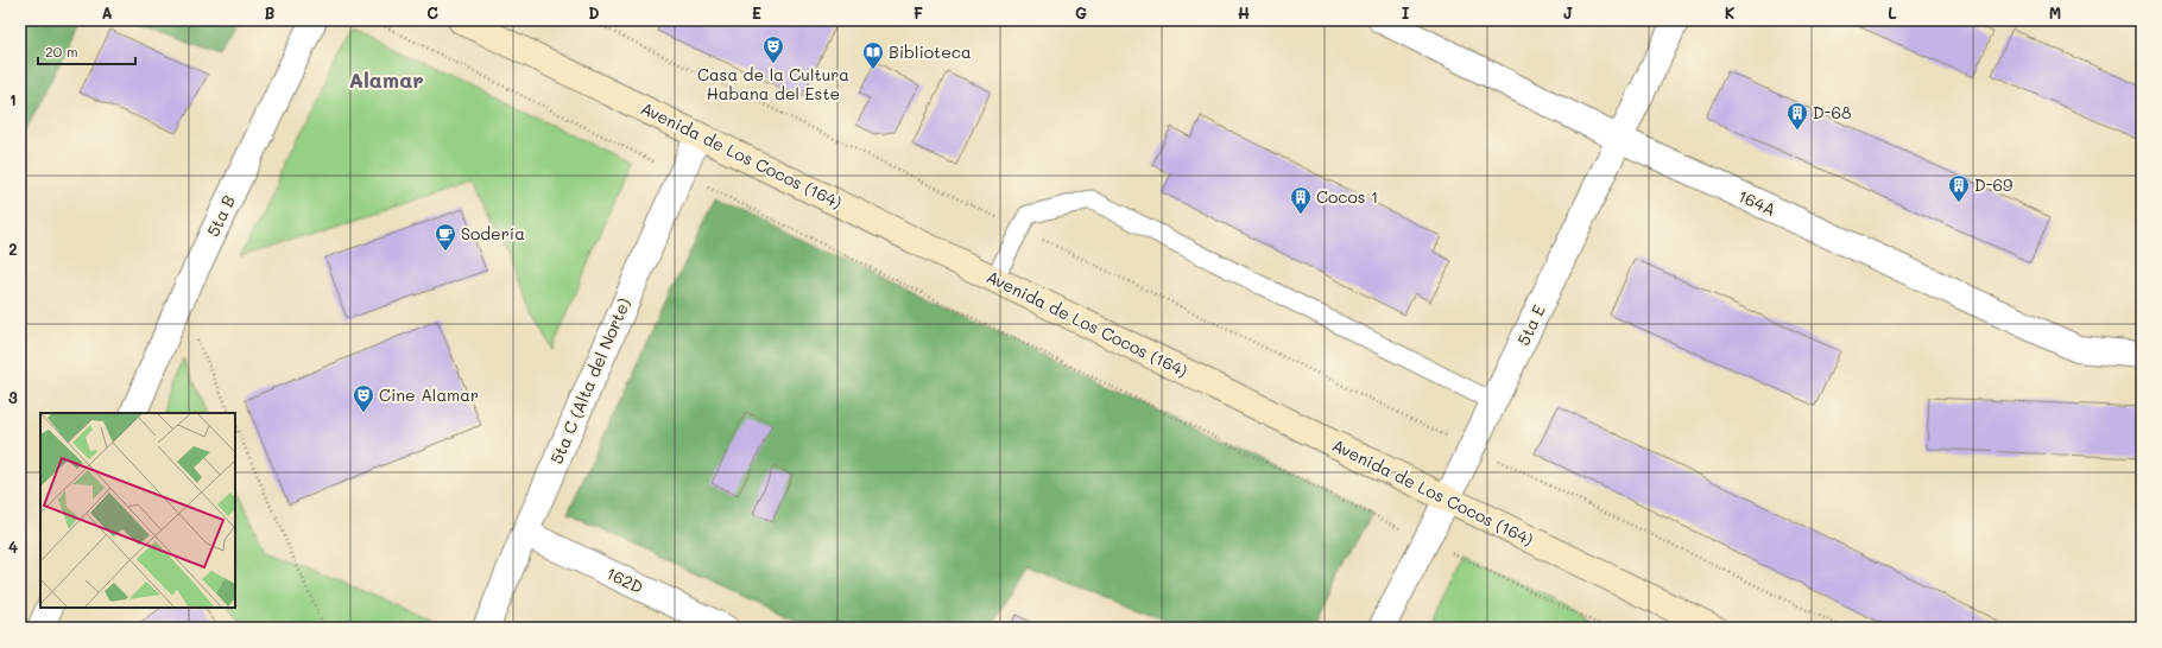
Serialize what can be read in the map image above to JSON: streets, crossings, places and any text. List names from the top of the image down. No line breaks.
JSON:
{"streets":{"main road":["Avenida de Los Cocos (164)"],"street":["164A","5ta B","5ta E","5ta C (Alta del Norte)","162D"]},"crossings":[["Avenida de Los Cocos (164)","5ta E"],["Avenida de Los Cocos (164)","5ta C (Alta del Norte)"],["164A","5ta E"],["5ta C (Alta del Norte)","162D"]],"districts":["Alamar"],"places":{"theatre":["Casa de la Cultura Habana del Este","Cine Alamar"],"library":["Biblioteca"],"building":["D-68","D-69","Cocos 1"],"cafe":["Sodería"]},"scale_bar":"20 m","grid":{"columns":["A","B","C","D","E","F","G","H","I","J","K","L","M"],"rows":["1","2","3","4"]}}
